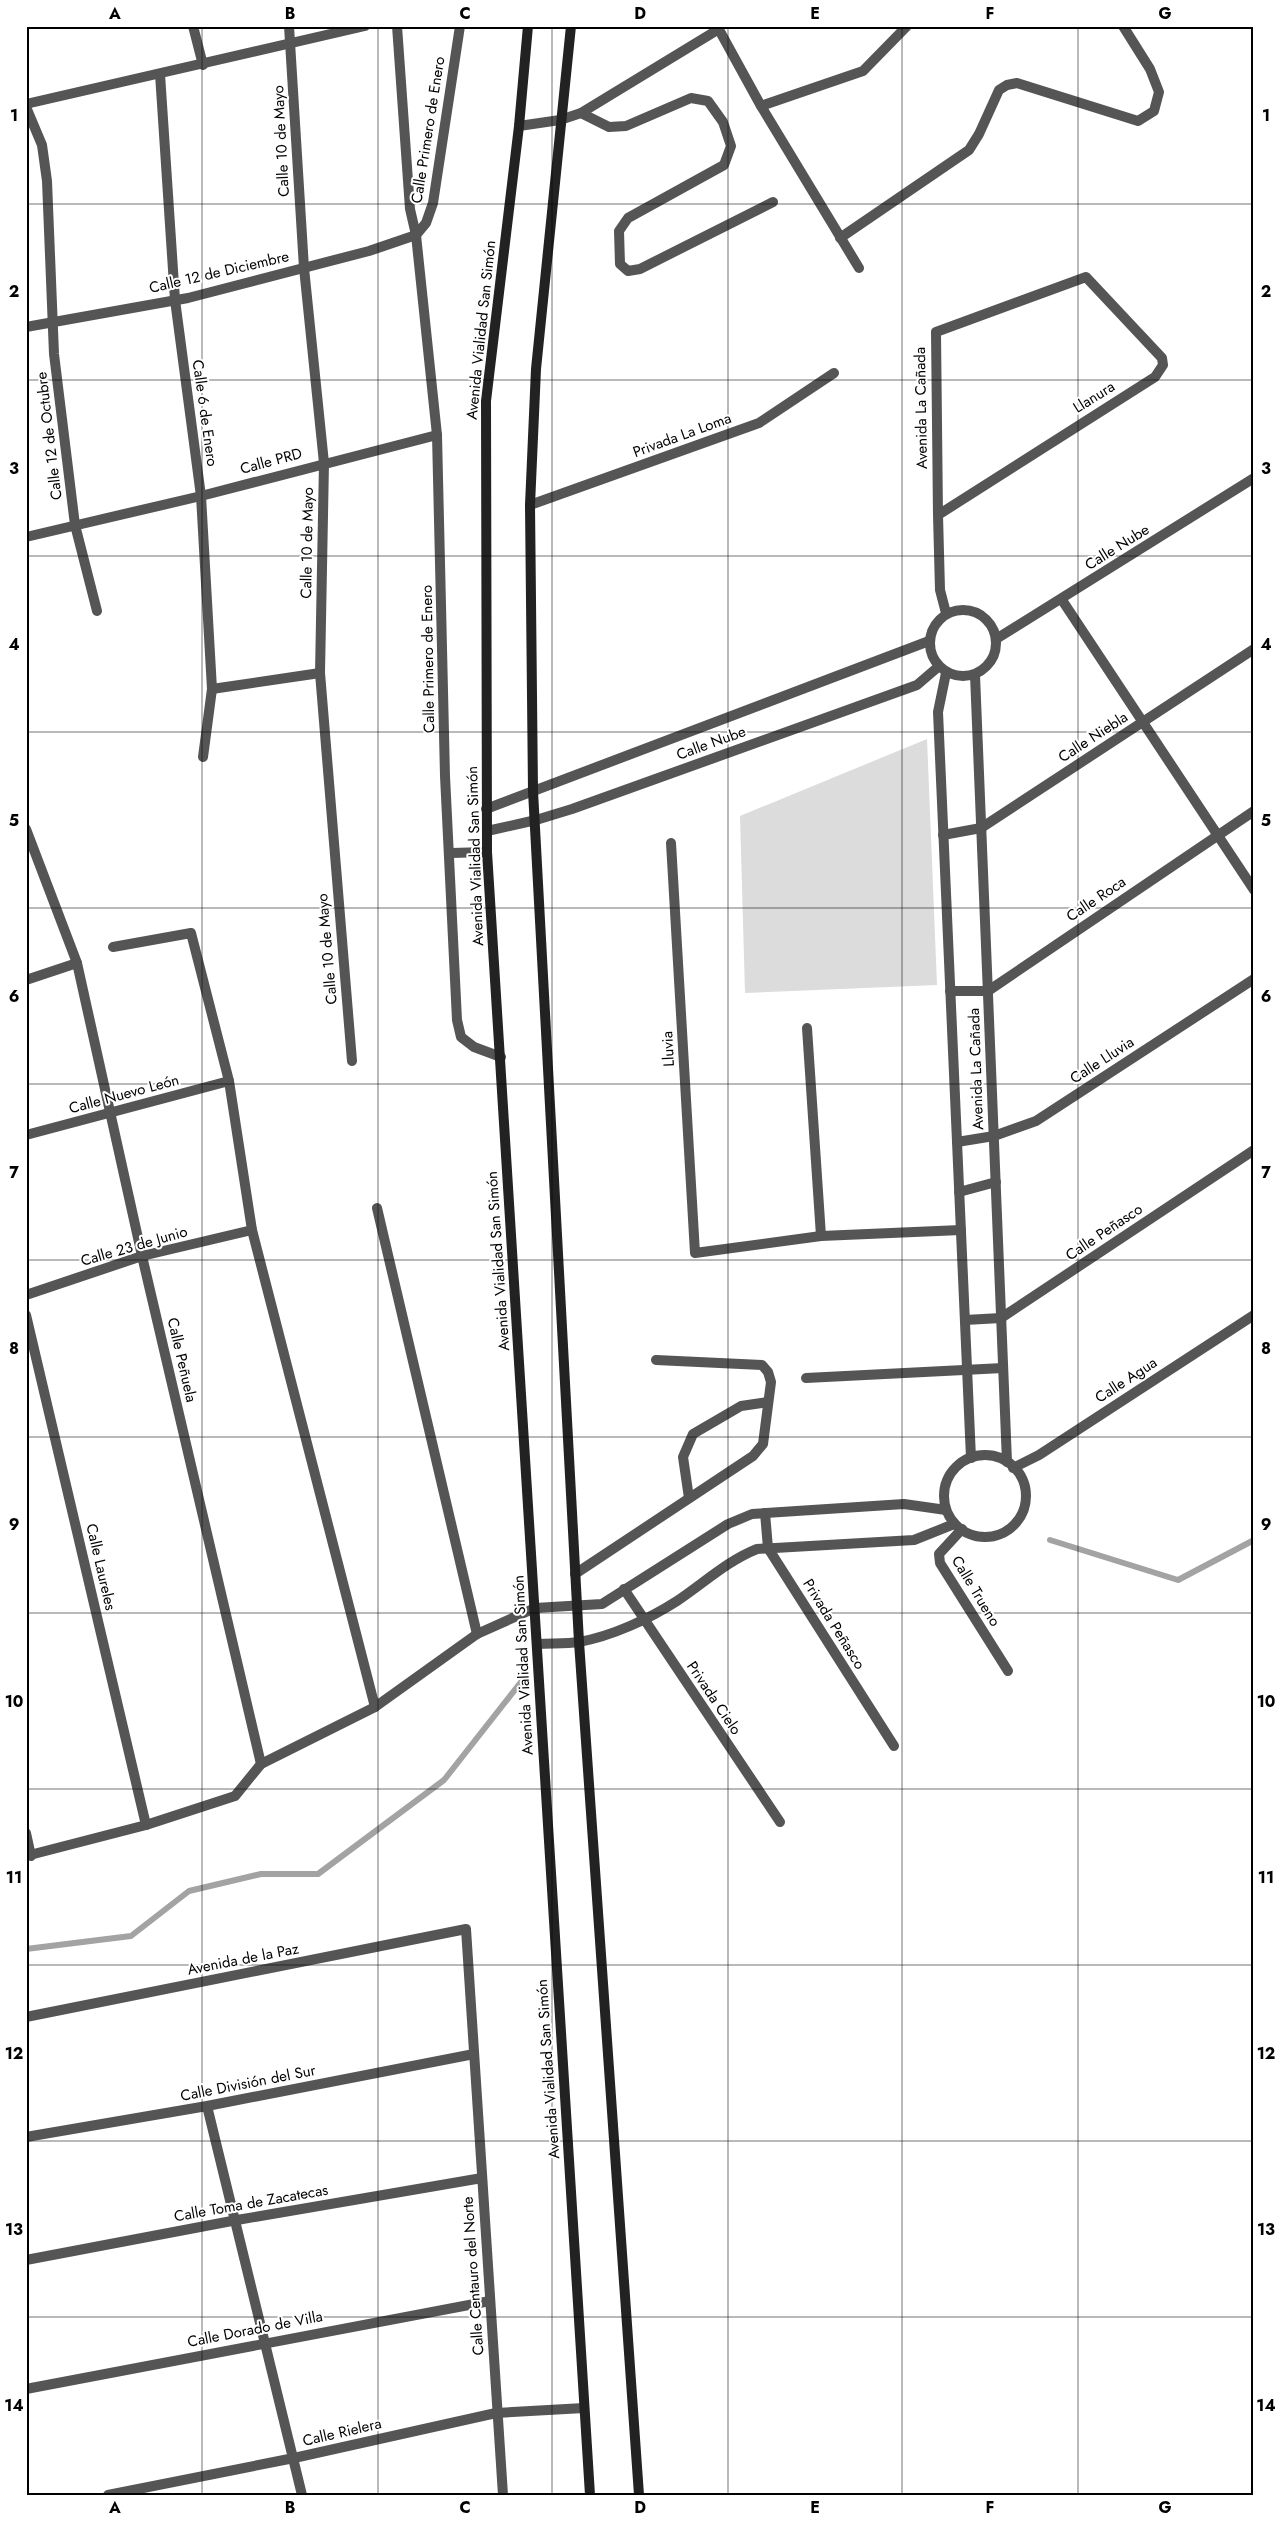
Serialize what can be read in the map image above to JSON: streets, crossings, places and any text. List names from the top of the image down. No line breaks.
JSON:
{"streets":{"main road":["Avenida Vialidad San Simón"],"street":["Calle Primero de Enero","Calle 10 de Mayo","Calle 12 de Diciembre","Llanura","Avenida La Cañada","Calle 6 de Enero","Privada La Loma","Calle 12 de Octubre","Calle PRD","Calle Nube","Calle Niebla","Calle Roca","Lluvia","Calle Lluvia","Calle Nuevo León","Calle Peñasco","Calle 23 de Junio","Calle Peñuela","Calle Agua","Calle Laureles","Calle Trueno","Privada Peñasco","Privada Cielo","Avenida de la Paz","Calle División del Sur","Calle Toma de Zacatecas","Calle Centauro del Norte","Calle Dorado de Villa","Calle Rielera"]},"crossings":[["Calle Primero de Enero","Calle 12 de Diciembre"],["Calle Primero de Enero","Avenida Vialidad San Simón"],["Calle Primero de Enero","Calle PRD"],["Calle 10 de Mayo","Calle 12 de Diciembre"],["Calle 10 de Mayo","Calle PRD"],["Calle 12 de Diciembre","Calle 6 de Enero"],["Calle 12 de Diciembre","Calle 12 de Octubre"],["Avenida Vialidad San Simón","Calle Nube"],["Avenida Vialidad San Simón","Calle Rielera"],["Llanura","Avenida La Cañada"],["Avenida La Cañada","Calle Nube"],["Avenida La Cañada","Calle Niebla"],["Avenida La Cañada","Calle Roca"],["Avenida La Cañada","Calle Lluvia"],["Avenida La Cañada","Calle Peñasco"],["Avenida La Cañada","Calle Agua"],["Avenida La Cañada","Calle Trueno"],["Calle 6 de Enero","Calle PRD"],["Calle 12 de Octubre","Calle PRD"],["Calle Nuevo León","Calle Peñuela"],["Calle 23 de Junio","Calle Peñuela"],["Calle Agua","Calle Trueno"],["Avenida de la Paz","Calle Centauro del Norte"],["Calle División del Sur","Calle Centauro del Norte"],["Calle Toma de Zacatecas","Calle Centauro del Norte"],["Calle Centauro del Norte","Calle Dorado de Villa"],["Calle Centauro del Norte","Calle Rielera"]],"grid":{"columns":["A","B","C","D","E","F","G"],"rows":["1","2","3","4","5","6","7","8","9","10","11","12","13","14"]}}
